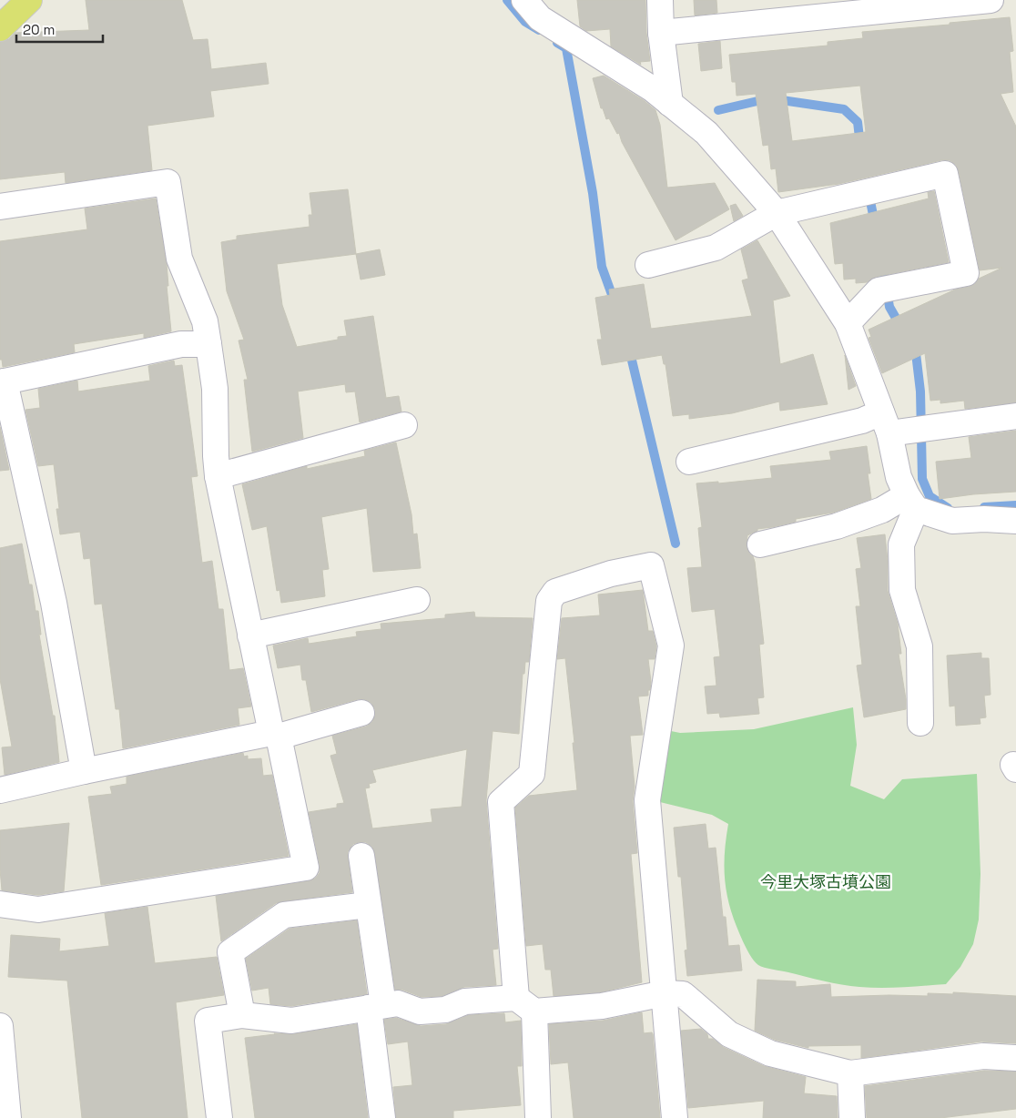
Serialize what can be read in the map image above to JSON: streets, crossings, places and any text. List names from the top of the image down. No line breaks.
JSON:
{"parks":["今里大塚古墳公園"],"scale_bar":"20 m"}
